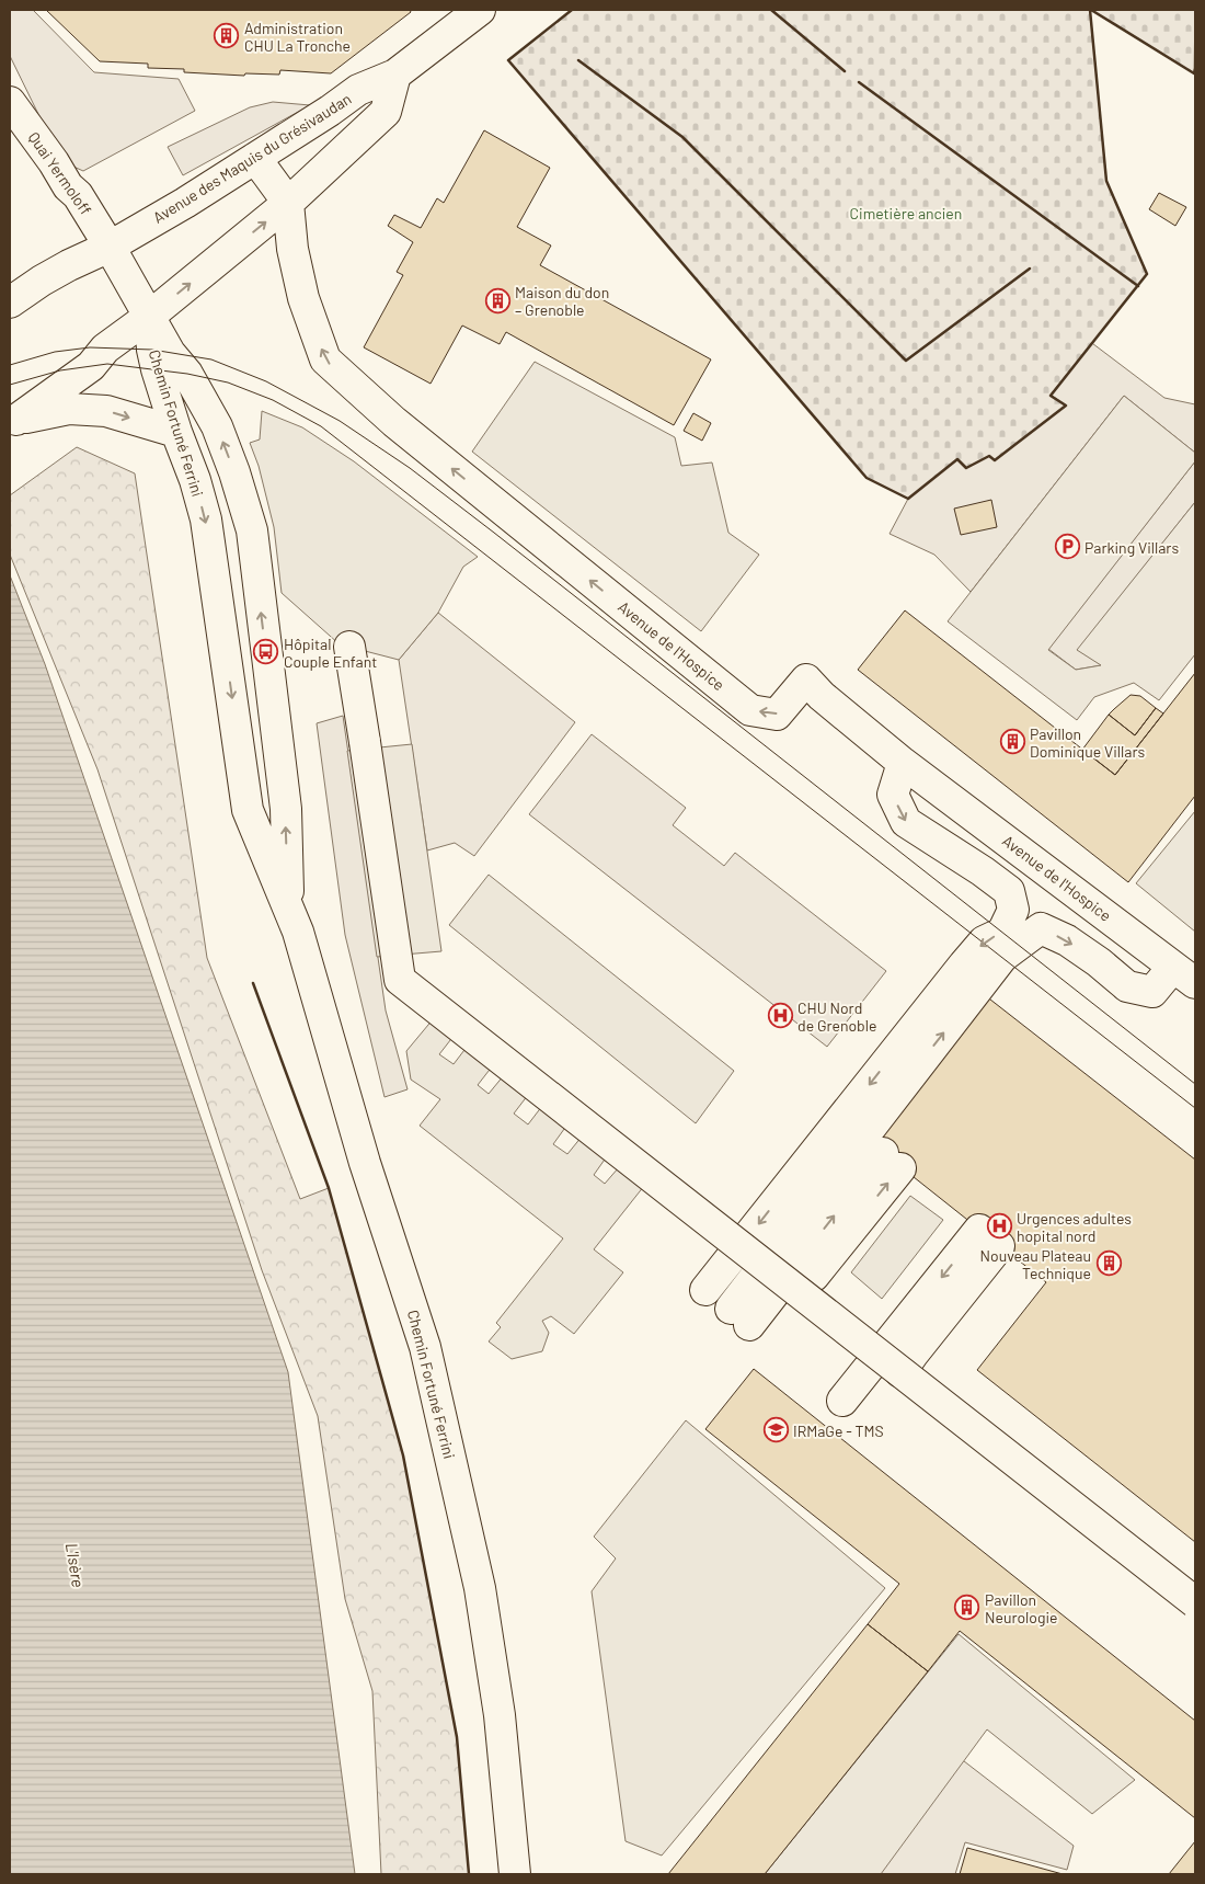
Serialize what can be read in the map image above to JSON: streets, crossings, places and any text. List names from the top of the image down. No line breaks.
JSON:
{"streets":{"street":["Avenue des Maquis du Grésivaudan","Quai Yermoloff","Chemin Fortuné Ferrini","Avenue de l'Hospice"]},"crossings":[["Avenue des Maquis du Grésivaudan","Quai Yermoloff"],["Quai Yermoloff","Chemin Fortuné Ferrini"]],"one_way":["Avenue de l'Hospice"],"water":["L'Isère"],"parks":["Cimetière ancien"],"places":{"building":["Administration CHU La Tronche","Maison du don – Grenoble","Pavillon Dominique Villars","Nouveau Plateau Technique","Pavillon Neurologie"],"parking":["Parking Villars"],"bus stop":["Hôpital Couple Enfant"],"hospital":["CHU Nord de Grenoble","Urgences adultes hopital nord"],"school or university":["IRMaGe - TMS"]}}
